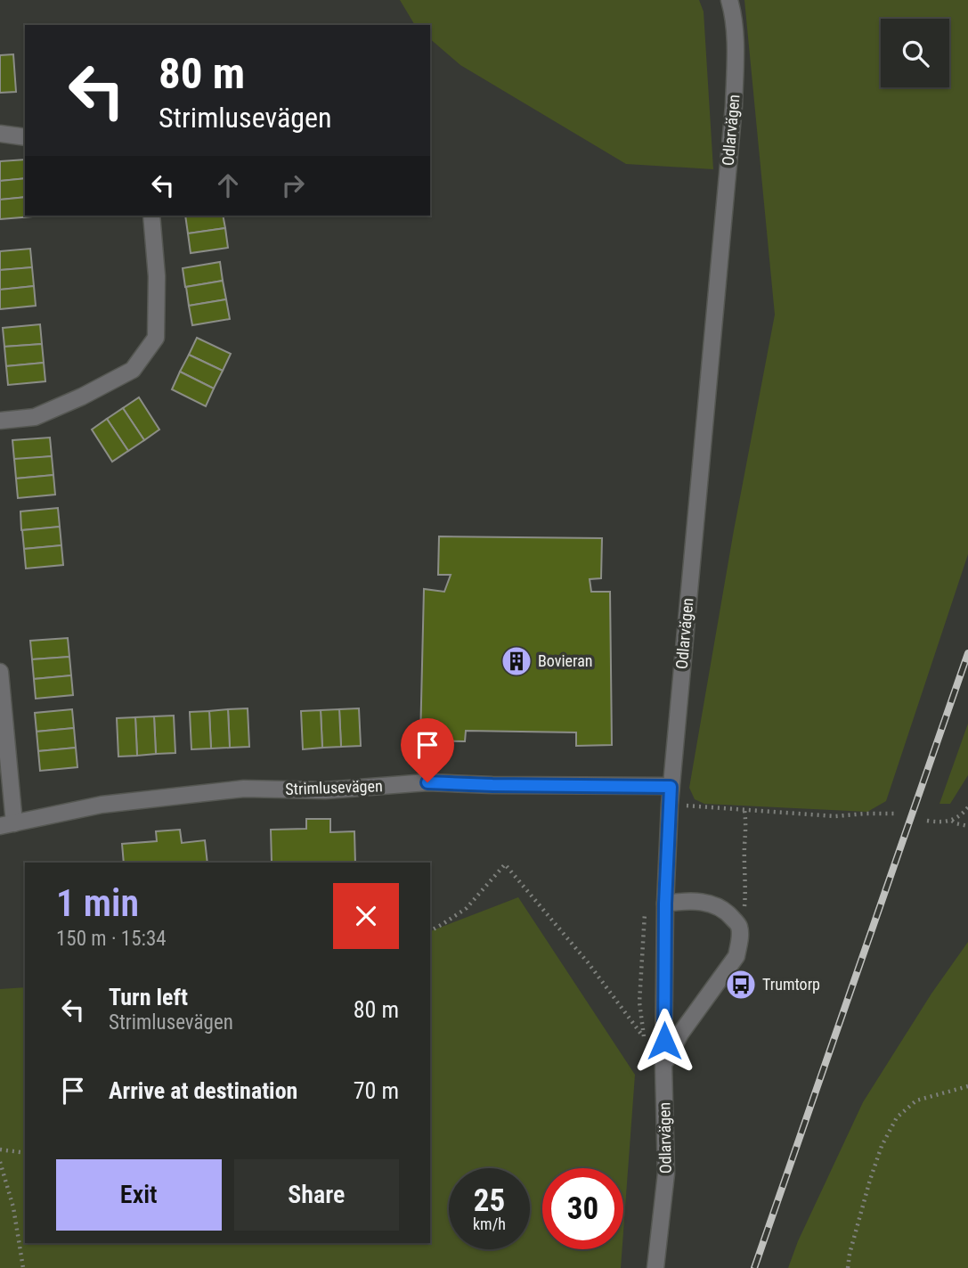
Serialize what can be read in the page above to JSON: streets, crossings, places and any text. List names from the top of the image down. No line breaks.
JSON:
{"streets":{"street":["Odlarvägen","Strimlusevägen"]},"crossings":[["Odlarvägen","Strimlusevägen"]],"places":{"building":["Bovieran"],"bus stop":["Trumtorp"]},"page":{"turn":["80 m","Strimlusevägen"],"heading":["1 min","150 m · 15:34"],"list":[{"name":"Turn left","note":"Strimlusevägen","value":"80 m"},{"name":"Arrive at destination","value":"70 m"}],"buttons":["Exit","Share"],"speed":"25 km/h","limit":"30"}}
